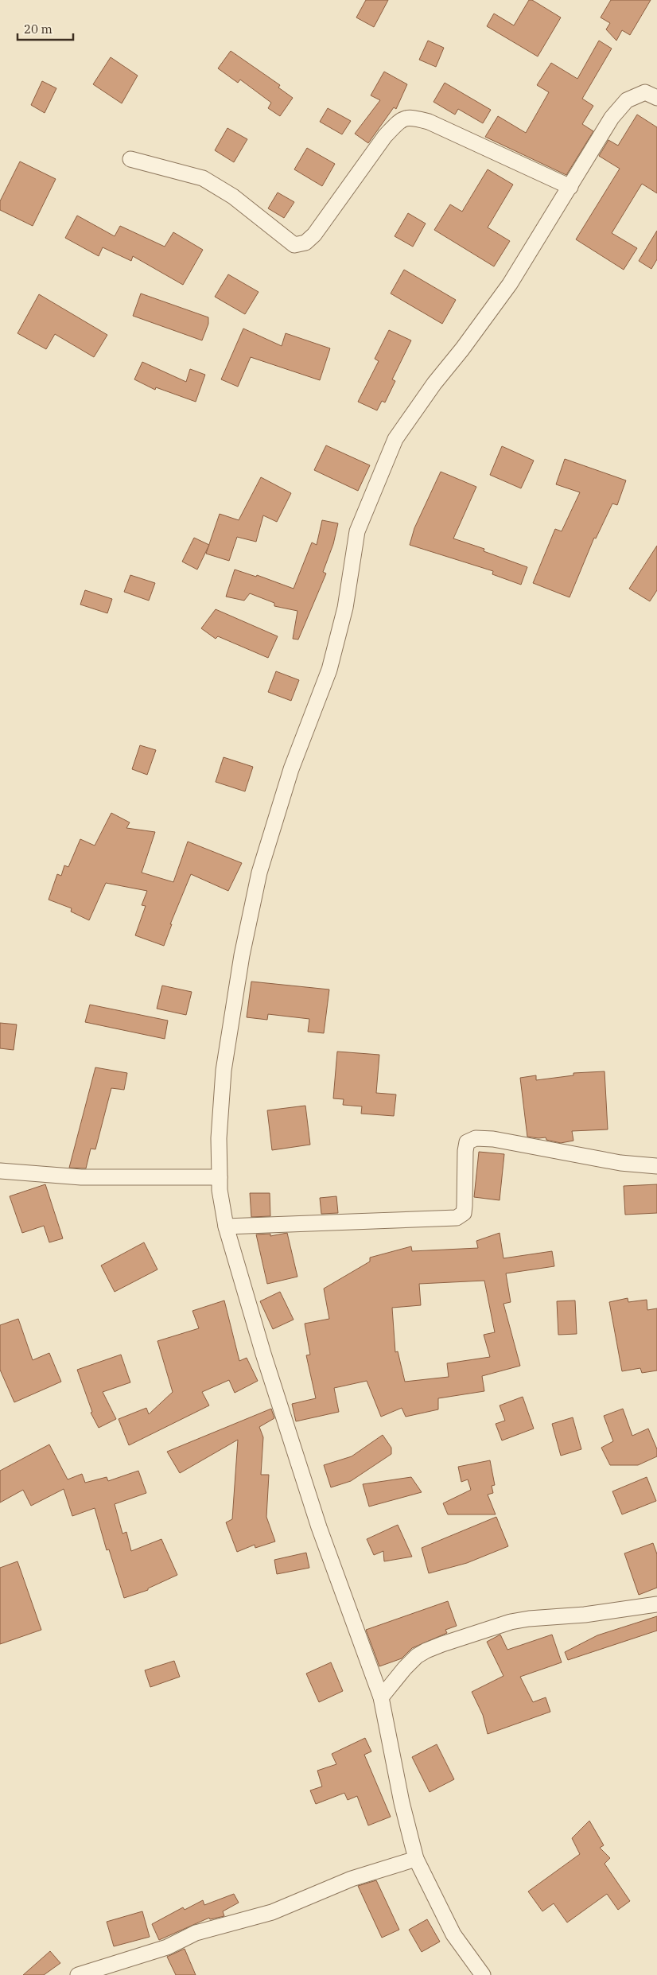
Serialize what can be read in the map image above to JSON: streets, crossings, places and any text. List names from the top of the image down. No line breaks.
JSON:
{"scale_bar":"20 m"}
